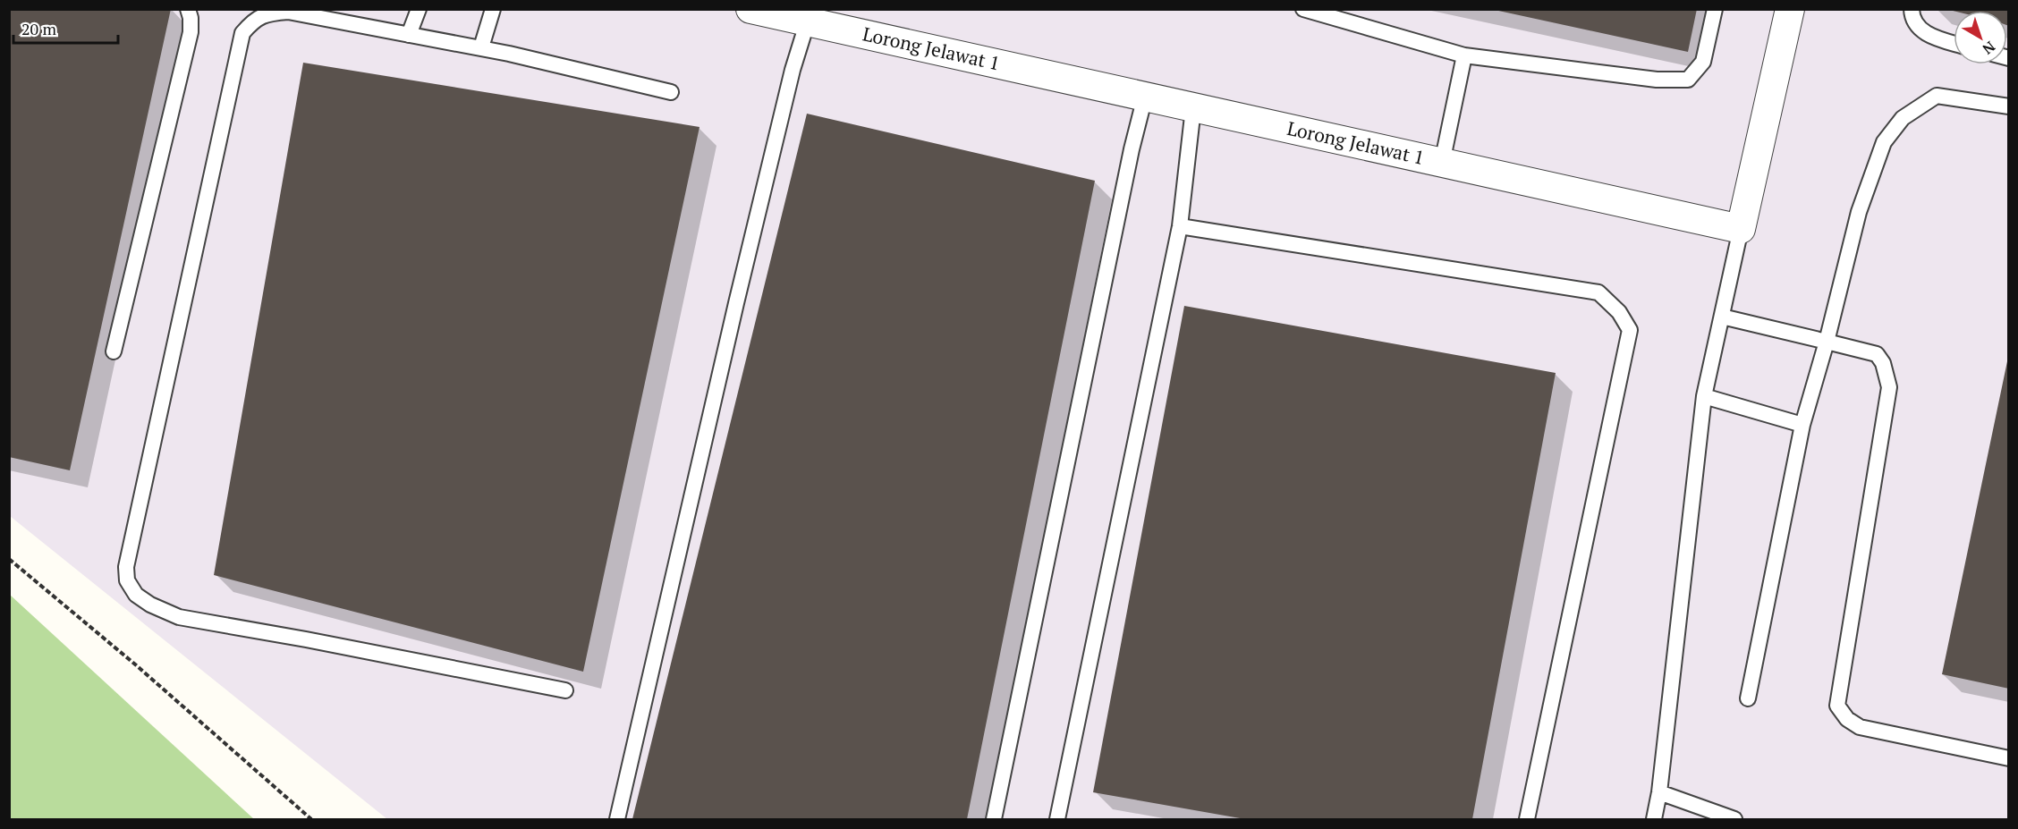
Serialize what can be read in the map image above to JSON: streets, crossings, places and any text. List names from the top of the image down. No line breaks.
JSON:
{"streets":{"street":["Lorong Jelawat 1"]},"scale_bar":"20 m","north":"bottom right"}
